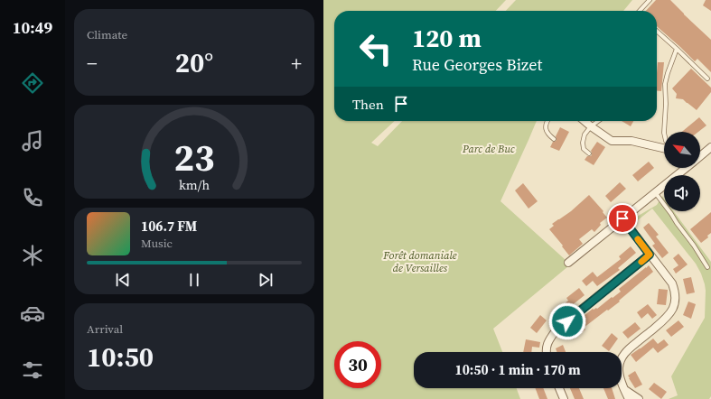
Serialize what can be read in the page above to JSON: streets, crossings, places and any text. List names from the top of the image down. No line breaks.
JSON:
{"parks":["Parc de Buc","Forêt domaniale de Versailles"],"north":"top left","page":{"tabs":"10:49","tile":["Climate",["Arrival","10:50"]],"turn":["120 m","Rue Georges Bizet"],"heat":["−","20°","+"],"then":"Then","song":["106.7 FM","Music"],"limit":"30","trip":"10:50 · 1 min · 170 m","gauge":["23","km/h"]}}
